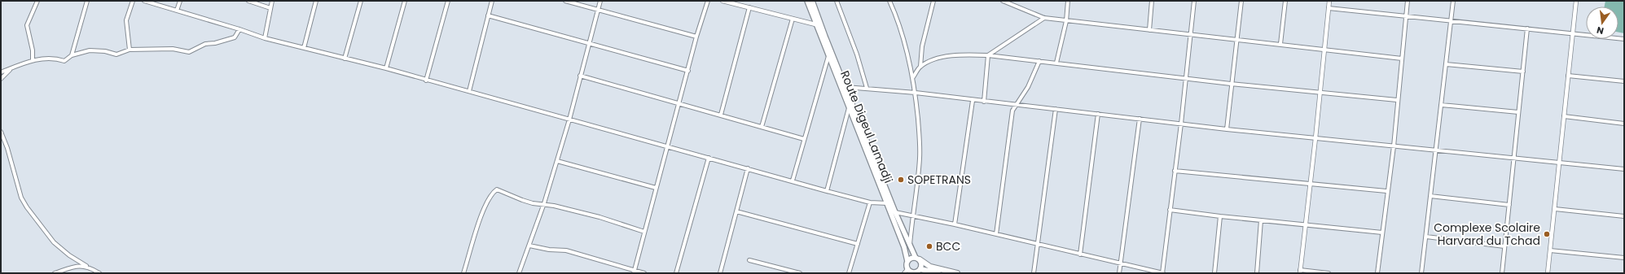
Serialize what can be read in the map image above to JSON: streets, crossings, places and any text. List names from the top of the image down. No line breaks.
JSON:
{"streets":{"main road":["Route Digeul Lamadji"]},"places":["SOPETRANS","Complexe Scolaire Harvard du Tchad","BCC"],"north":"bottom"}
